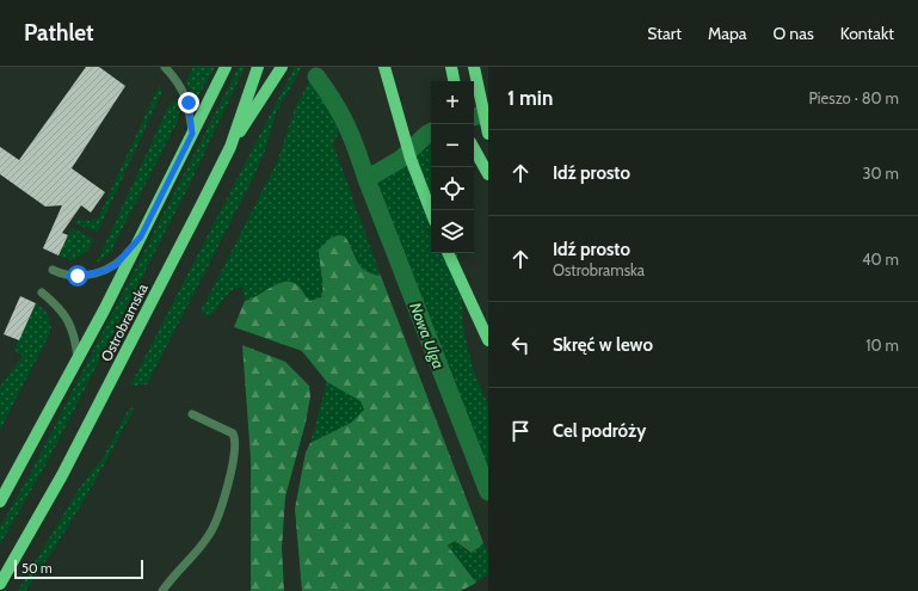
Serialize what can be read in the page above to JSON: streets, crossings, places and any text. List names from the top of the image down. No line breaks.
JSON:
{"streets":{"main road":["Ostrobramska"]},"water":["Nowa Ulga"],"scale_bar":"50 m","page":{"header":"Pathlet","nav":["Start","Mapa","O nas","Kontakt"],"heading":["1 min","Pieszo · 80 m"],"map_buttons":["+","−"],"list":[["Idź prosto","30 m"],["Idź prosto","Ostrobramska","40 m"],["Skręć w lewo","10 m"],"Cel podróży"],"scale":"50 m"}}
